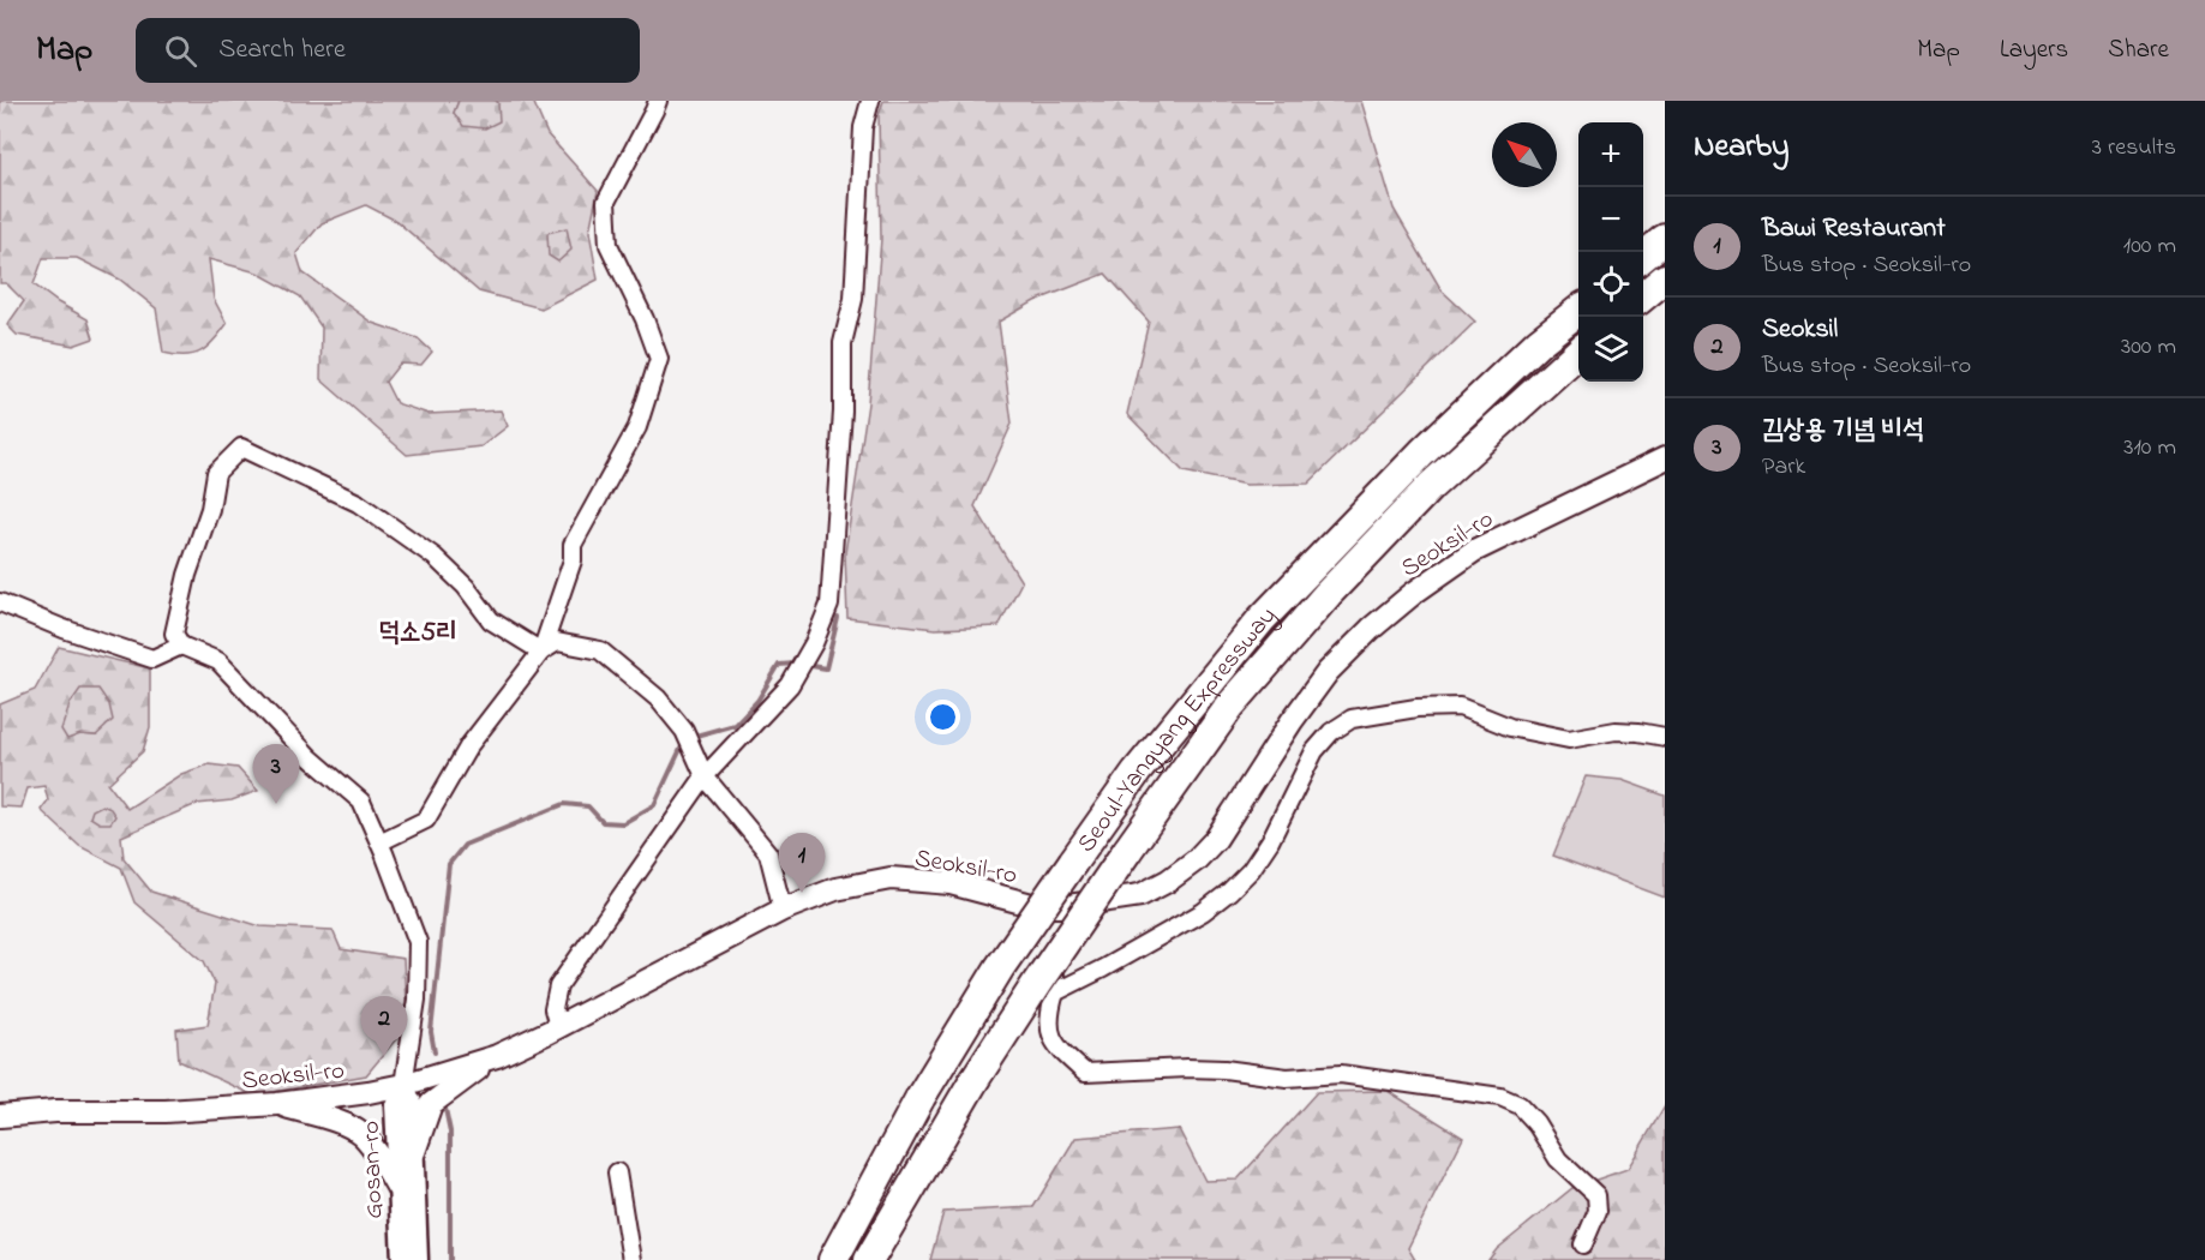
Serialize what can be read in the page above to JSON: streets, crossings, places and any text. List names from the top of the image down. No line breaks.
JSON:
{"streets":{"highway":["Seoul-Yangyang Expressway"],"main road":["Seoksil-ro"],"street":["Gosan-ro"]},"crossings":[["Seoksil-ro","Gosan-ro"]],"districts":["덕소5리"],"north":"top left","page":{"header":"Map","search":"Search here","nav":["Map","Layers","Share"],"heading":["Nearby","3 results"],"map_buttons":["+","−"],"list":[{"mark":"1","name":"Bawi Restaurant","note":"Bus stop · Seoksil-ro","value":"100 m"},{"mark":"2","name":"Seoksil","note":"Bus stop · Seoksil-ro","value":"300 m"},{"mark":"3","name":"김상용 기념 비석","note":"Park","value":"310 m"}],"pins":["3","1","2"]}}
